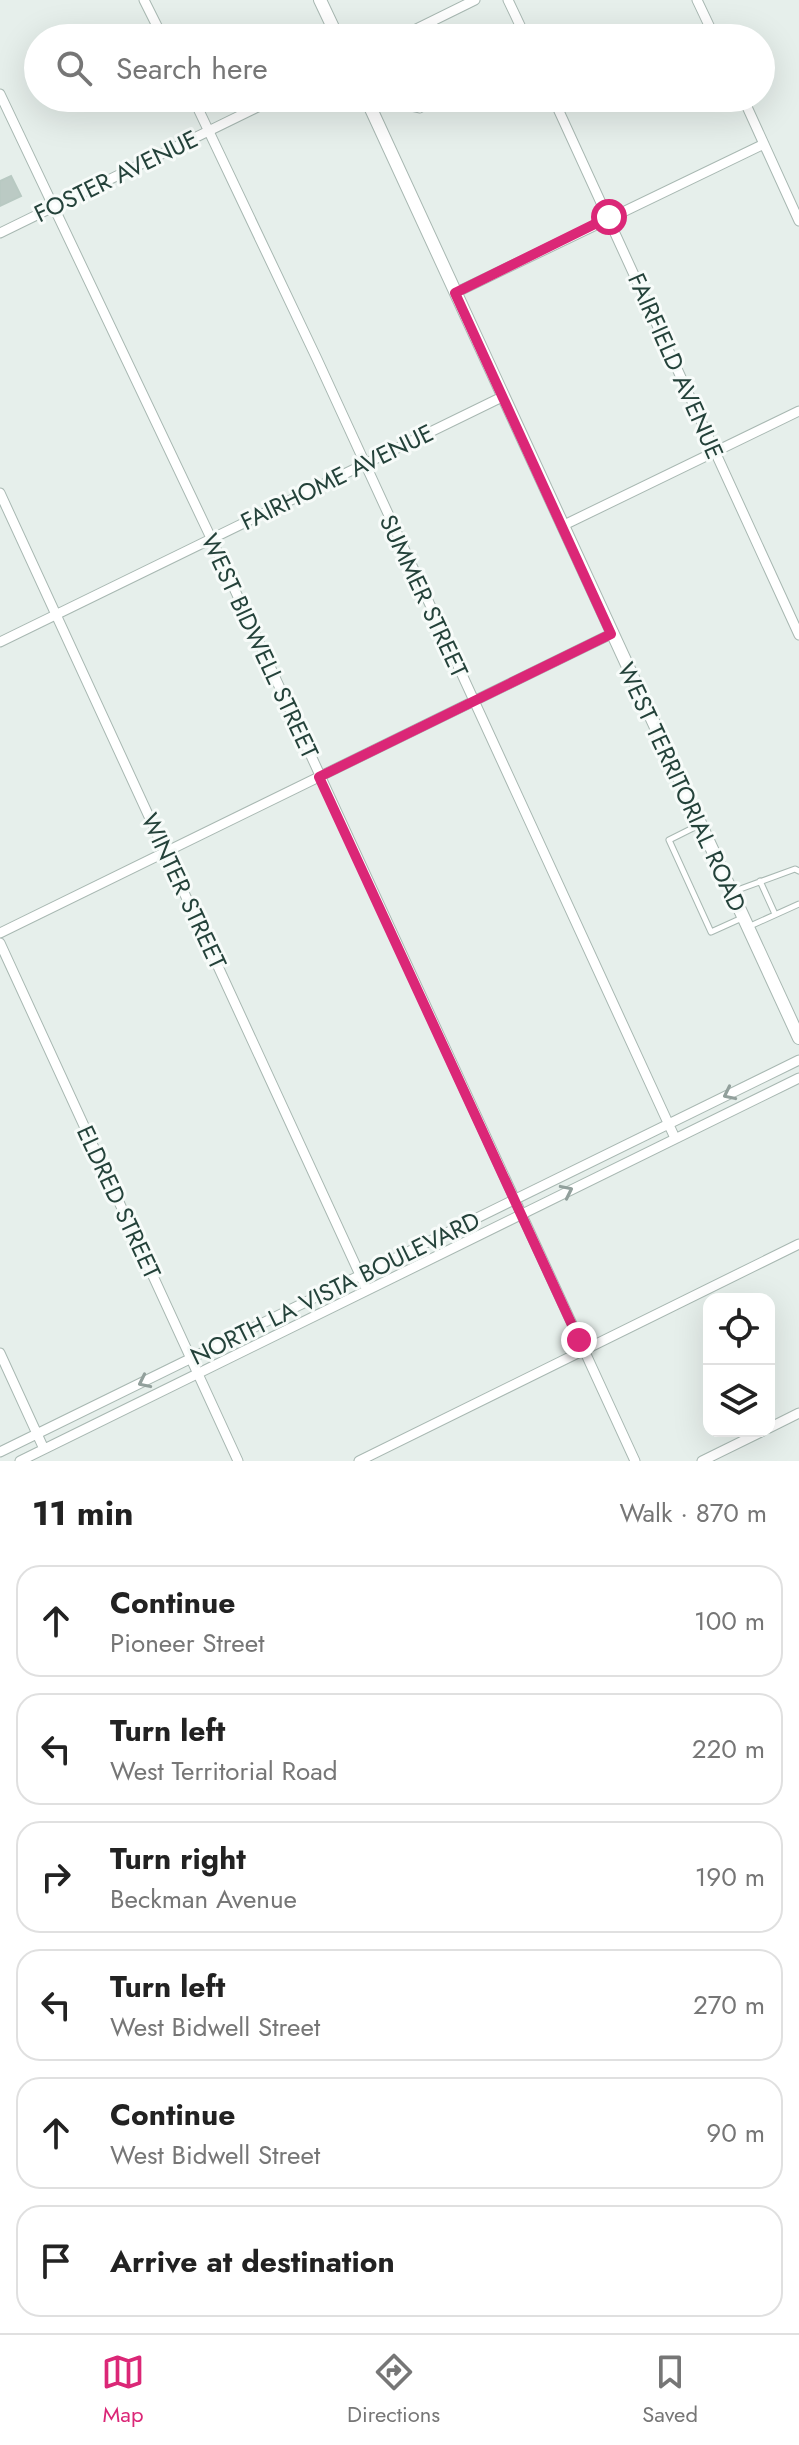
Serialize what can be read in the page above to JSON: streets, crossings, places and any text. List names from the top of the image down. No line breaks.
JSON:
{"streets":{"street":["FOSTER AVENUE","FAIRFIELD AVENUE","FAIRHOME AVENUE","SUMMER STREET","WEST BIDWELL STREET","WEST TERRITORIAL ROAD","WINTER STREET","ELDRED STREET","NORTH LA VISTA BOULEVARD"]},"crossings":[["FOSTER AVENUE","SUMMER STREET"],["FOSTER AVENUE","WEST BIDWELL STREET"],["FAIRHOME AVENUE","SUMMER STREET"],["FAIRHOME AVENUE","WEST BIDWELL STREET"],["FAIRHOME AVENUE","WEST TERRITORIAL ROAD"],["FAIRHOME AVENUE","WINTER STREET"],["SUMMER STREET","NORTH LA VISTA BOULEVARD"],["WEST BIDWELL STREET","NORTH LA VISTA BOULEVARD"],["WINTER STREET","NORTH LA VISTA BOULEVARD"],["ELDRED STREET","NORTH LA VISTA BOULEVARD"]],"page":{"search":"Search here","heading":["11 min","Walk · 870 m"],"list":[["Continue","Pioneer Street","100 m"],["Turn left","West Territorial Road","220 m"],["Turn right","Beckman Avenue","190 m"],["Turn left","West Bidwell Street","270 m"],["Continue","West Bidwell Street","90 m"],"Arrive at destination"],"nav":["Map","Directions","Saved"]}}
